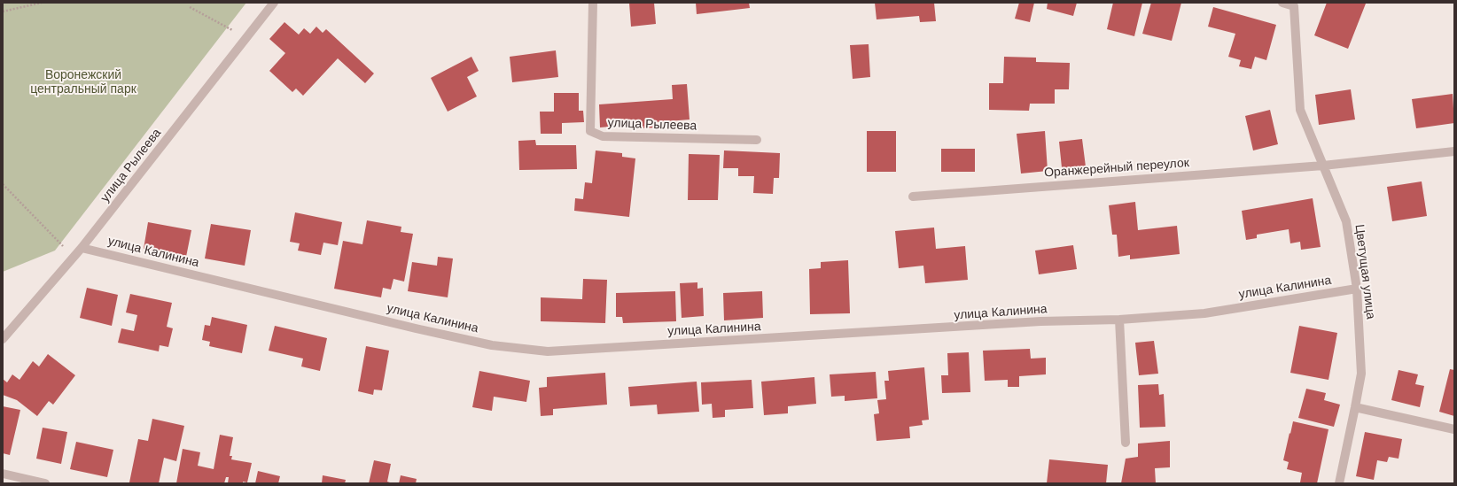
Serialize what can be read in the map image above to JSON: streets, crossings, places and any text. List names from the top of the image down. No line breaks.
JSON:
{"streets":{"street":["улица Рылеева","Оранжерейный переулок","улица Калинина","Цветущая улица"]},"crossings":[["улица Рылеева","улица Калинина"],["Оранжерейный переулок","Цветущая улица"],["улица Калинина","Цветущая улица"]],"parks":["Воронежский центральный парк"]}
